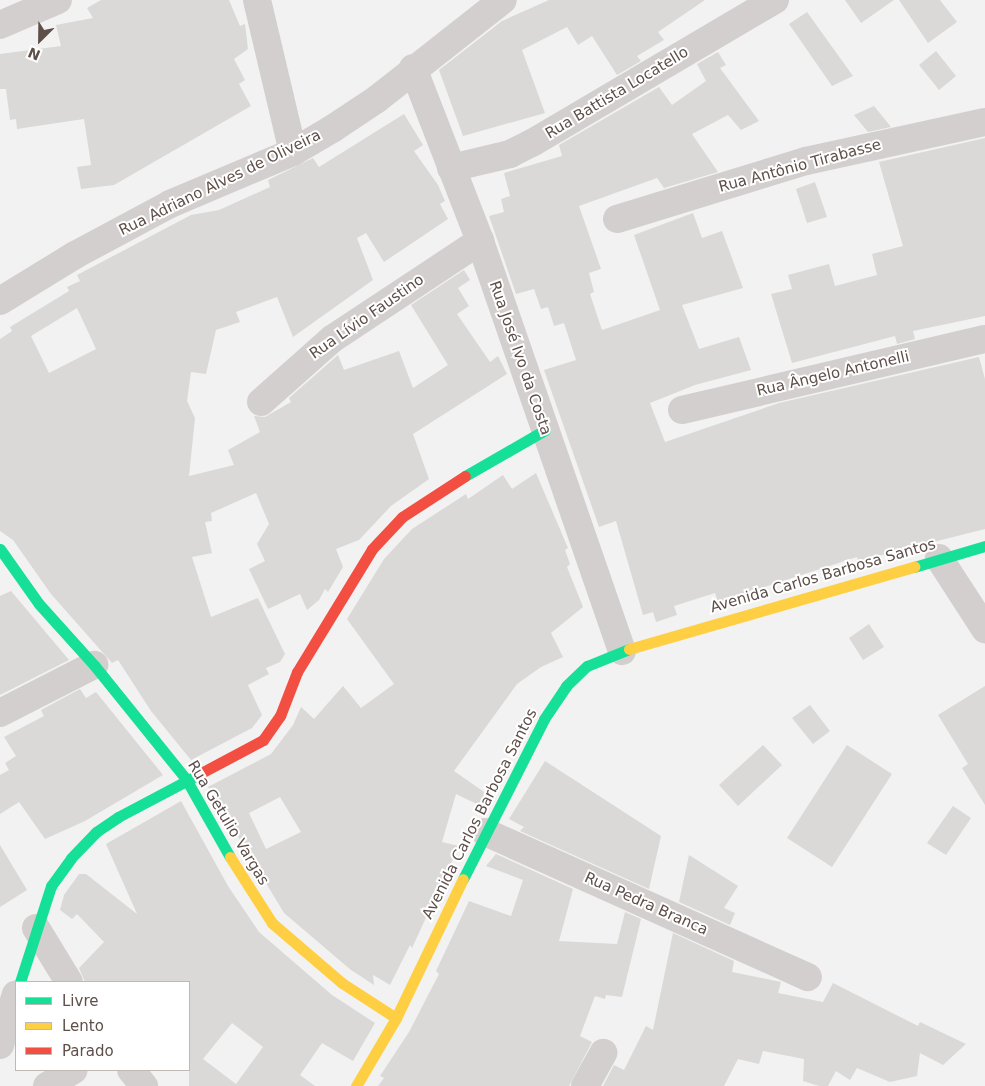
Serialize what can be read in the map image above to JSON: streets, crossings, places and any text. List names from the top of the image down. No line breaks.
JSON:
{"streets":{"street":["Rua Battista Locatello","Rua Antônio Tirabasse","Rua Adriano Alves de Oliveira","Rua Lívio Faustino","Rua José Ivo da Costa","Rua Ângelo Antonelli","Avenida Carlos Barbosa Santos","Rua Getulio Vargas","Rua Pedra Branca"]},"crossings":[["Rua Battista Locatello","Rua José Ivo da Costa"],["Rua Adriano Alves de Oliveira","Rua José Ivo da Costa"],["Rua Lívio Faustino","Rua José Ivo da Costa"],["Rua José Ivo da Costa","Avenida Carlos Barbosa Santos"],["Avenida Carlos Barbosa Santos","Rua Getulio Vargas"],["Avenida Carlos Barbosa Santos","Rua Pedra Branca"]],"legend":["Livre","Lento","Parado"],"north":"bottom left"}
